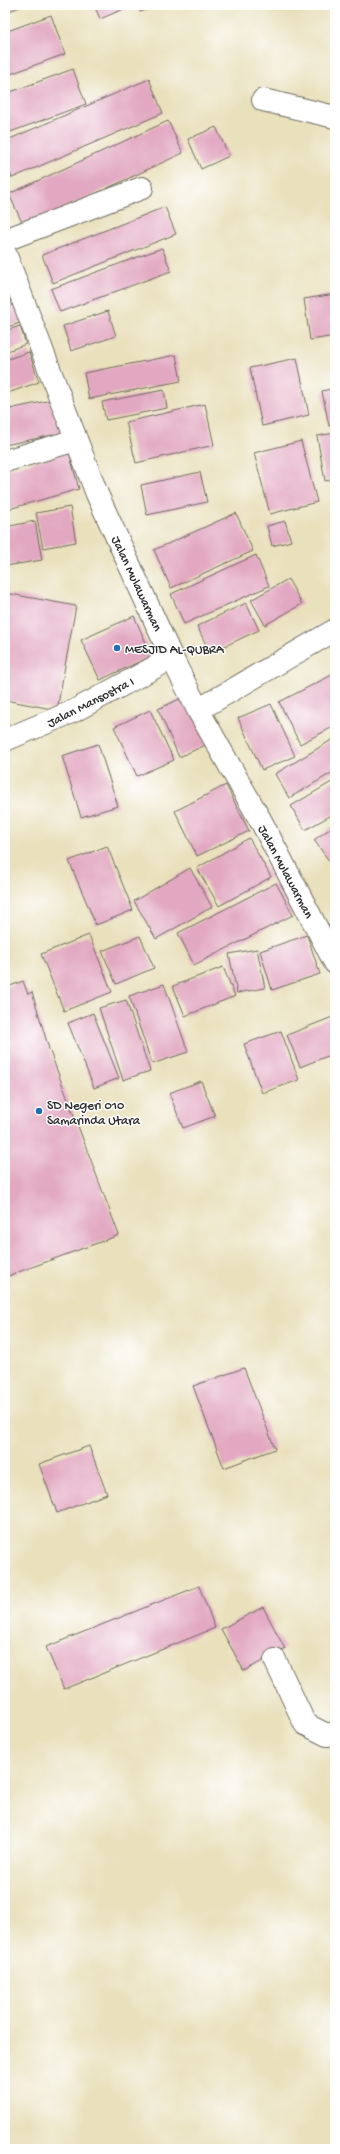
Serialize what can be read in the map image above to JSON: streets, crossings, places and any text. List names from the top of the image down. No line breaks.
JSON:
{"streets":{"street":["Jalan Mulawarman","Jalan Mansostra I"]},"crossings":[["Jalan Mulawarman","Jalan Mansostra I"]],"places":["MESJID AL-QUBRA","SD Negeri 010 Samarinda Utara"]}
